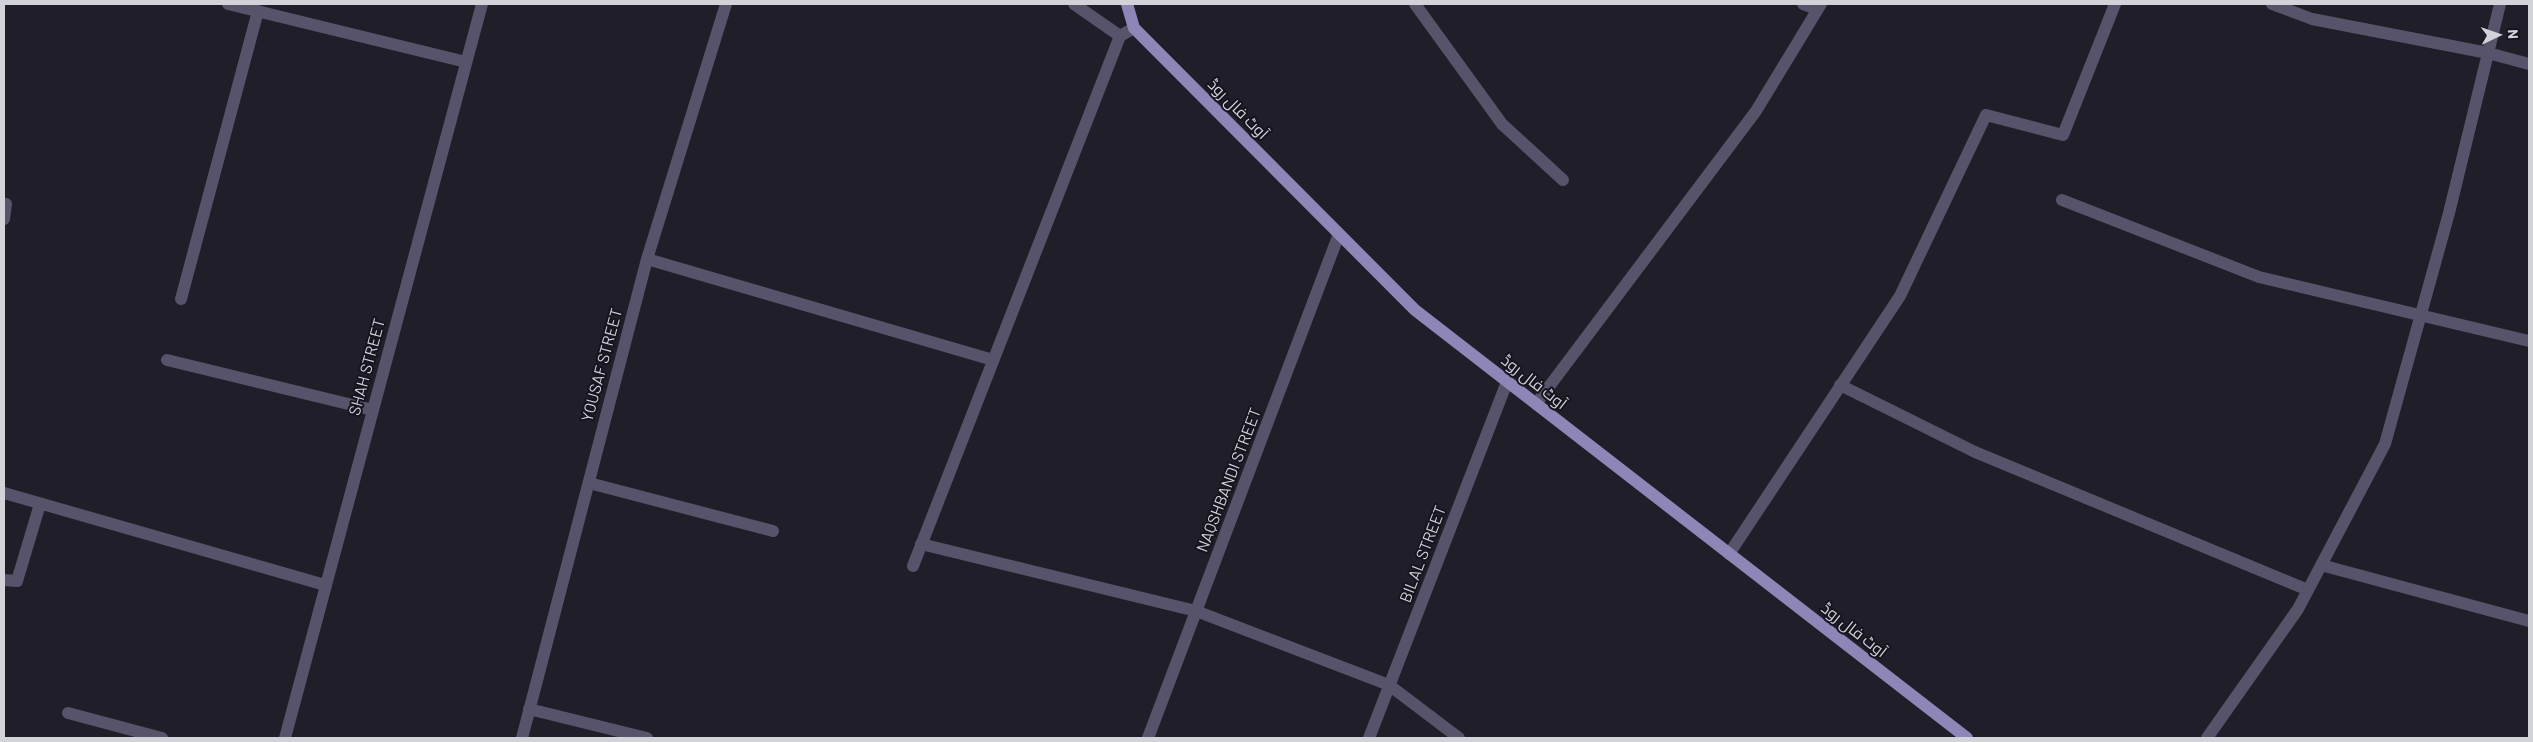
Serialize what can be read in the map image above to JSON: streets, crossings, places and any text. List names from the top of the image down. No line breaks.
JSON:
{"streets":{"main road":["آوٹ فال روڈ"],"street":["YOUSAF STREET","SHAH STREET","NAQSHBANDI STREET","BILAL STREET"]},"crossings":[["آوٹ فال روڈ","NAQSHBANDI STREET"],["آوٹ فال روڈ","BILAL STREET"]],"north":"right"}
